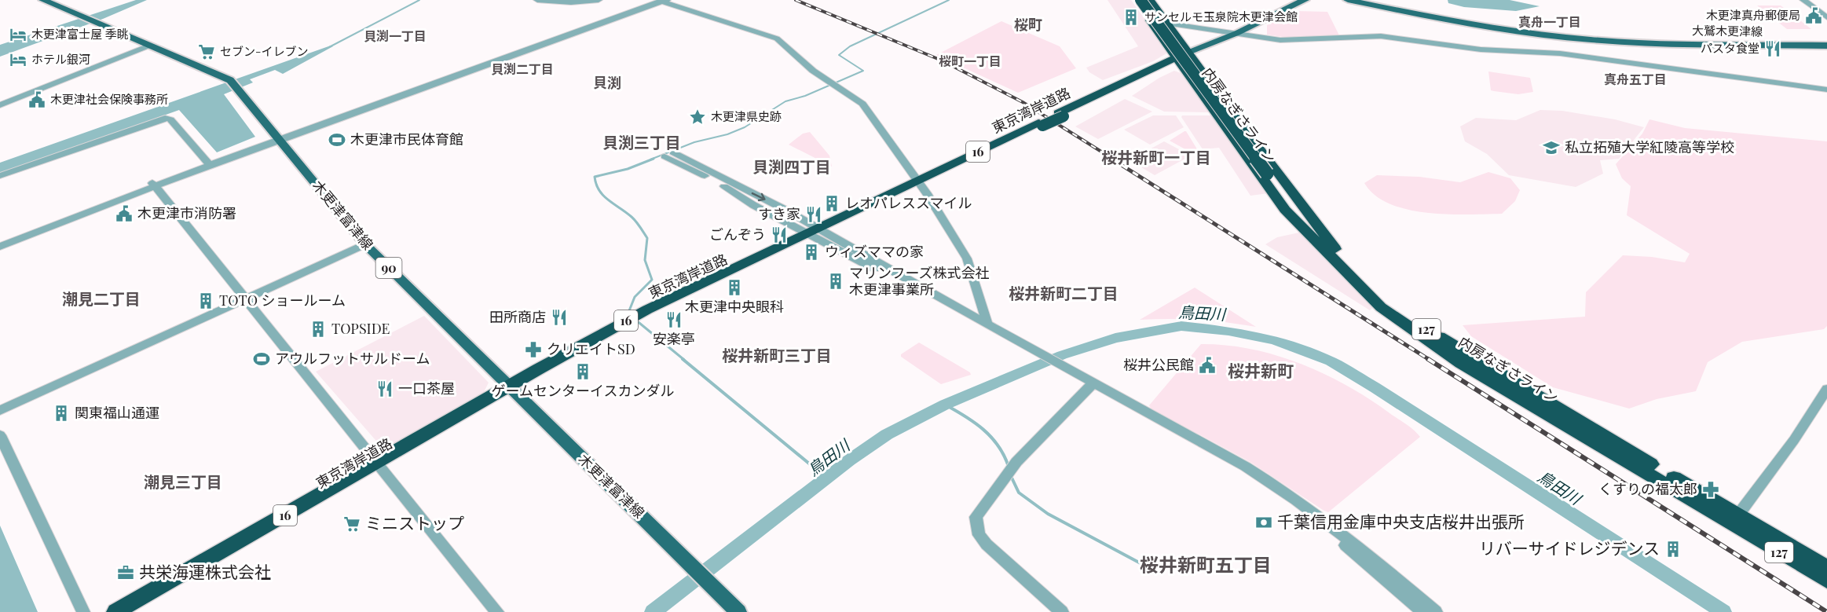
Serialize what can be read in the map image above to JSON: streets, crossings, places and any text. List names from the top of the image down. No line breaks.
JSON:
{"streets":{"highway":["東京湾岸道路","内房なぎさライン","16","127"],"main road":["大鷲木更津線","木更津富津線","90"]},"crossings":[["東京湾岸道路","内房なぎさライン"],["東京湾岸道路","木更津富津線"],["東京湾岸道路","127"],["内房なぎさライン","127"]],"districts":["真舟一丁目","桜町","貝渕一丁目","桜町一丁目","貝渕二丁目","真舟五丁目","貝渕","貝渕三丁目","桜井新町一丁目","貝渕四丁目","桜井新町二丁目","潮見二丁目","桜井新町三丁目","桜井新町","潮見三丁目","桜井新町五丁目"],"water":["鳥田川"],"places":{"public building":["木更津真舟郵便局","木更津社会保険事務所","木更津市消防署","桜井公民館"],"building":["サンセルモ玉泉院木更津会館","レオパレススマイル","ウィズママの家","マリンフーズ株式会社 木更津事業所","木更津中央眼科","TOTO ショールーム","TOPSIDE","ゲームセンターイスカンダル","関東福山通運","リバーサイドレジデンス"],"hotel":["木更津富士屋 季眺","ホテル銀河"],"restaurant":["パスタ食堂","すき家","ごんぞう","田所商店","安楽亭","一口茶屋"],"supermarket":["セブン-イレブン","ミニストップ"],"place":["木更津県史跡"],"sports":["木更津市民体育館","アウルフットサルドーム"],"school or university":["私立拓殖大学紅陵高等学校"],"pharmacy":["クリエイトSD","くすりの福太郎"],"bank":["千葉信用金庫中央支店桜井出張所"],"office":["共栄海運株式会社"]}}
